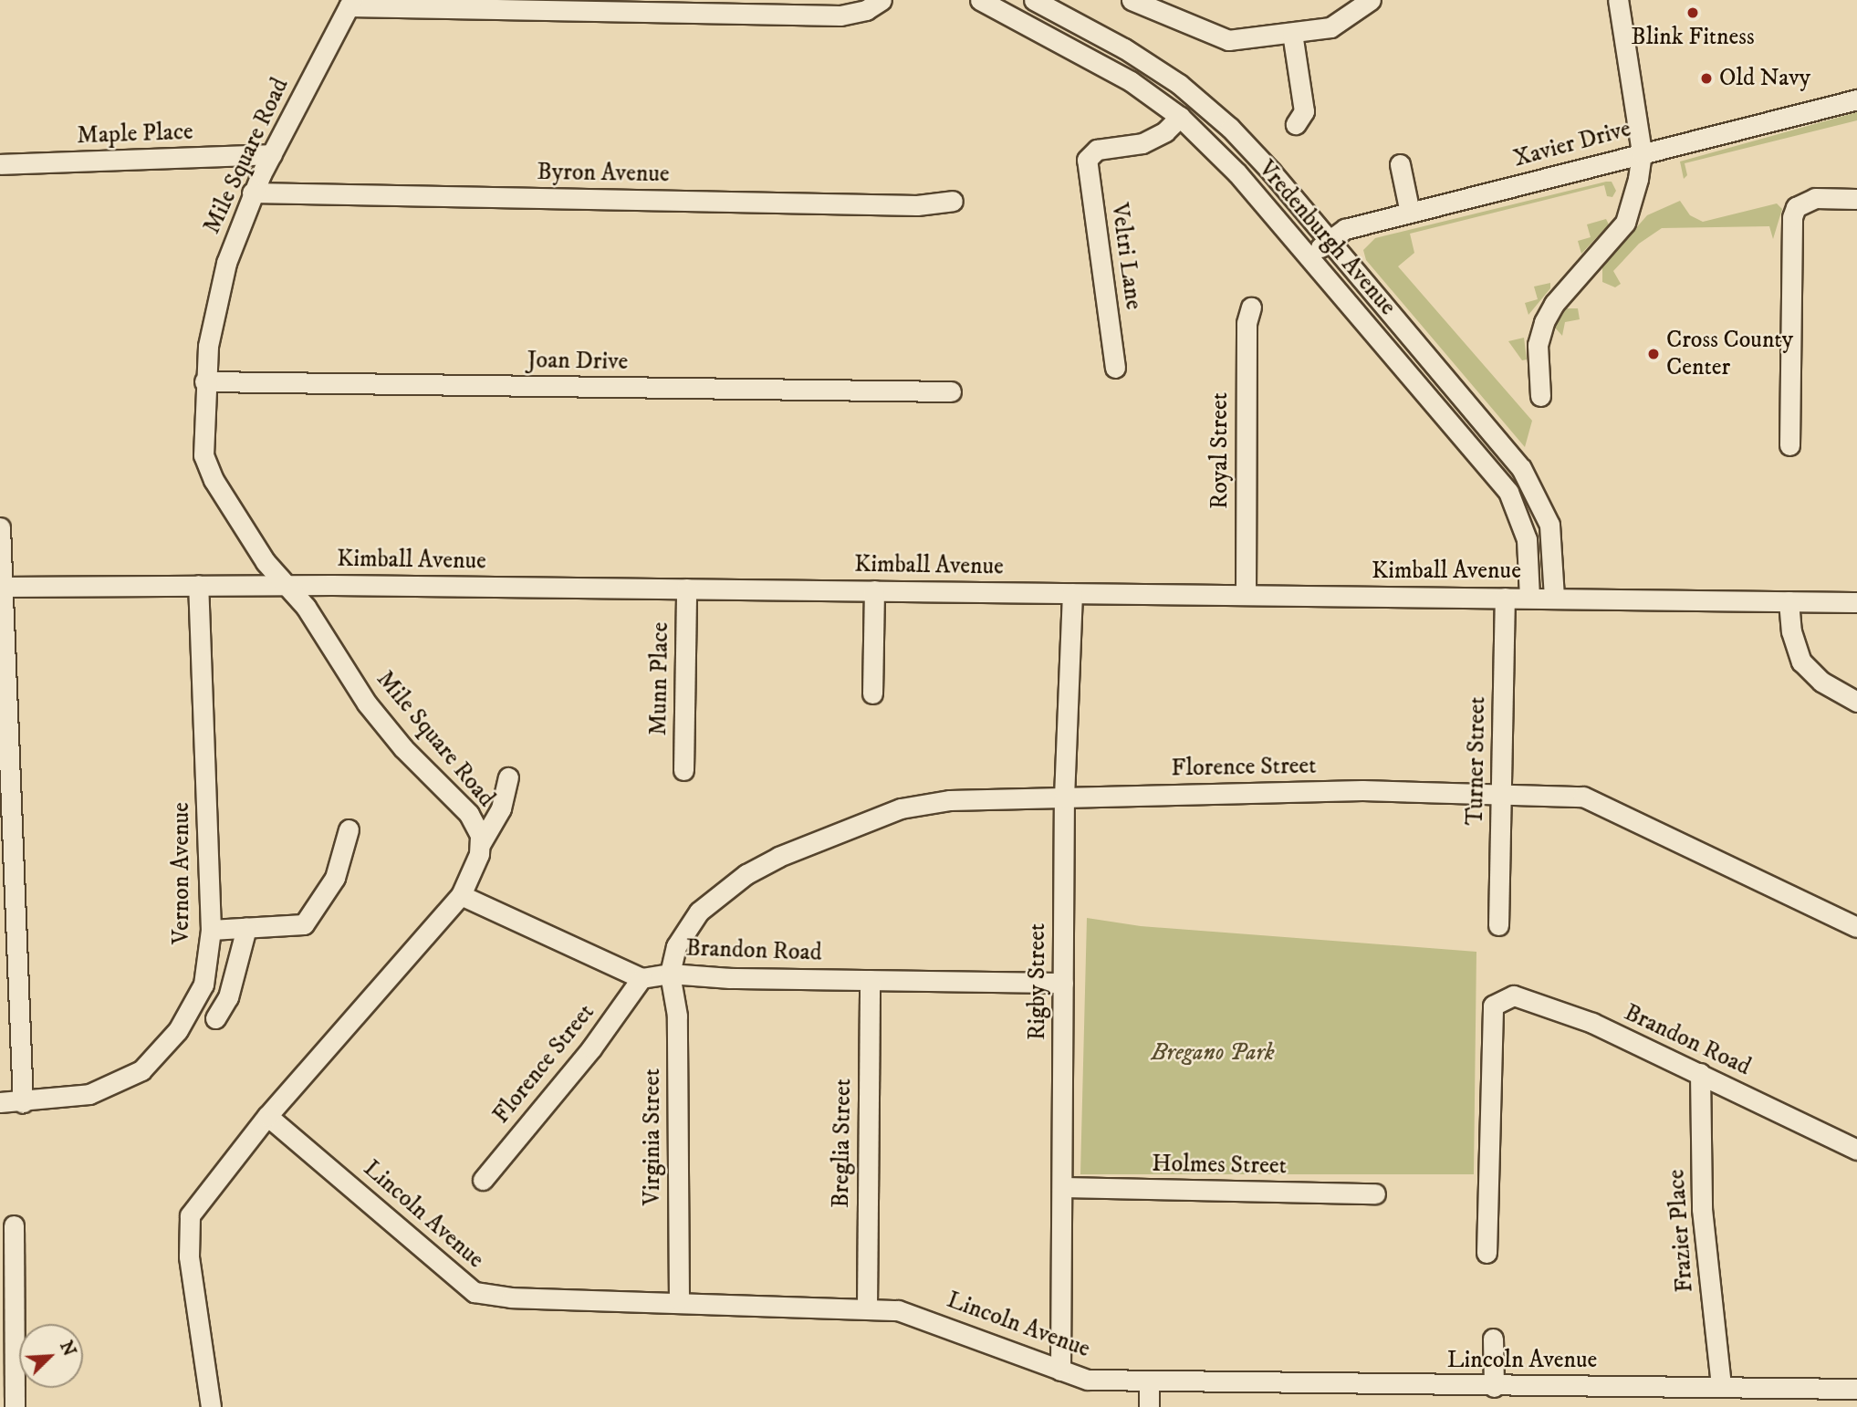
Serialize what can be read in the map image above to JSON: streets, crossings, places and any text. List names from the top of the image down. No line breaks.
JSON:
{"streets":{"street":["Maple Place","Xavier Drive","Mile Square Road","Byron Avenue","Vredenburgh Avenue","Veltri Lane","Joan Drive","Royal Street","Kimball Avenue","Munn Place","Turner Street","Florence Street","Vernon Avenue","Brandon Road","Rigby Street","Virginia Street","Breglia Street","Holmes Street","Lincoln Avenue","Frazier Place"]},"crossings":[["Maple Place","Mile Square Road"],["Xavier Drive","Vredenburgh Avenue"],["Mile Square Road","Byron Avenue"],["Mile Square Road","Joan Drive"],["Mile Square Road","Kimball Avenue"],["Mile Square Road","Lincoln Avenue"],["Vredenburgh Avenue","Veltri Lane"],["Vredenburgh Avenue","Kimball Avenue"],["Royal Street","Kimball Avenue"],["Kimball Avenue","Munn Place"],["Kimball Avenue","Turner Street"],["Kimball Avenue","Vernon Avenue"],["Kimball Avenue","Rigby Street"],["Turner Street","Florence Street"],["Florence Street","Brandon Road"],["Florence Street","Rigby Street"],["Florence Street","Virginia Street"],["Brandon Road","Rigby Street"],["Brandon Road","Virginia Street"],["Brandon Road","Breglia Street"],["Brandon Road","Frazier Place"],["Rigby Street","Holmes Street"],["Rigby Street","Lincoln Avenue"],["Virginia Street","Lincoln Avenue"],["Breglia Street","Lincoln Avenue"],["Lincoln Avenue","Frazier Place"]],"parks":["Bregano Park"],"places":["Blink Fitness","Old Navy","Cross County Center"],"north":"top right"}
